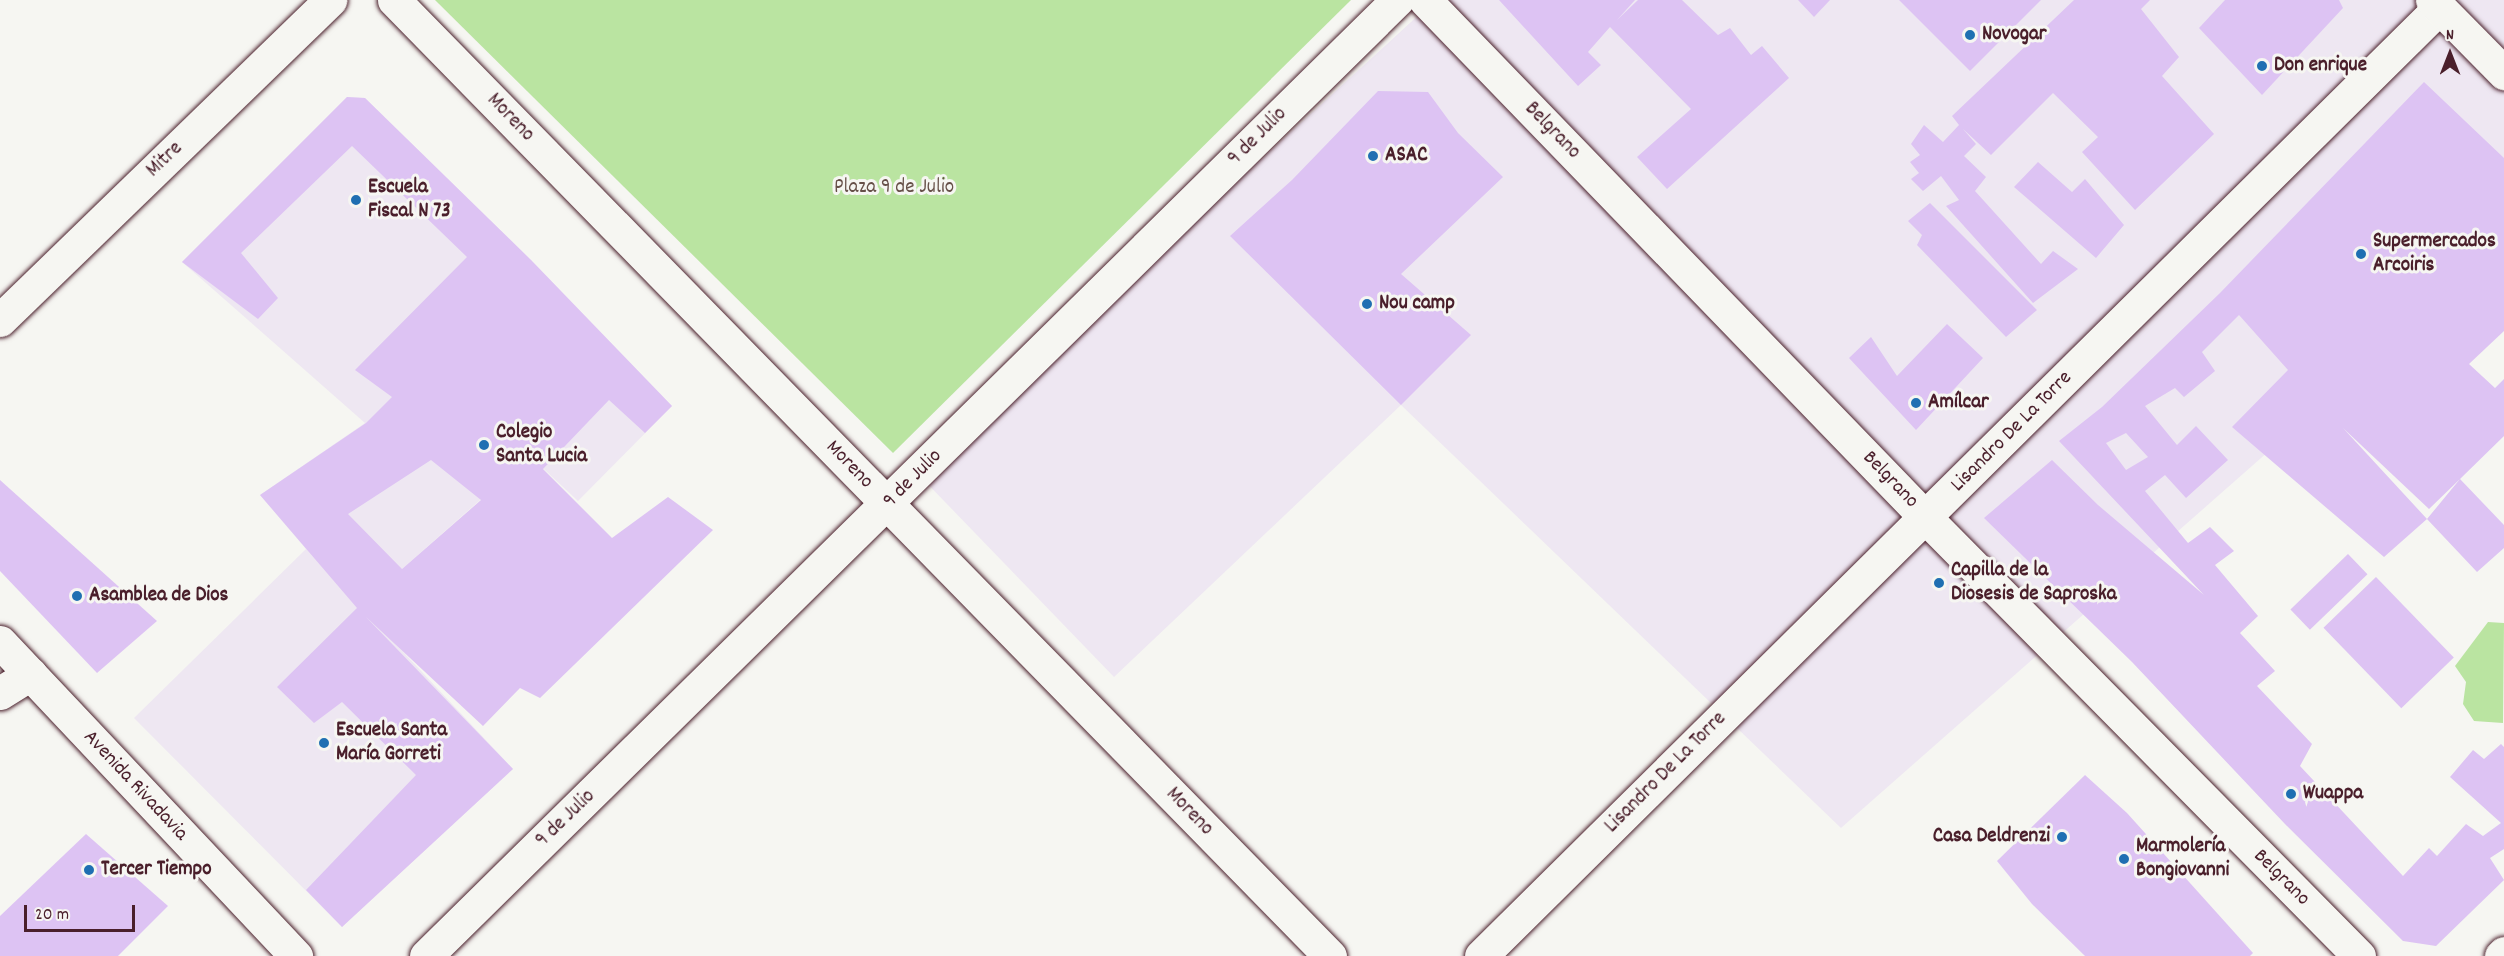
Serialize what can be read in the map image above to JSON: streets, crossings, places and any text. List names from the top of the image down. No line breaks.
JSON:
{"streets":{"street":["Moreno","Belgrano","9 de Julio","Mitre","Lisandro De La Torre","Avenida Rivadavia"]},"crossings":[["Moreno","9 de Julio"],["Belgrano","Lisandro De La Torre"]],"parks":["Plaza 9 de Julio"],"places":["Novogar","Don enrique","ASAC","Escuela Fiscal N 73","Supermercados Arcoiris","Nou camp","Amílcar","Colegio Santa Lucia","Capilla de la Diosesis de Saproska","Asamblea de Dios","Escuela Santa María Gorreti","Wuappa","Casa Deldrenzi","Marmolería Bongiovanni","Tercer Tiempo"],"scale_bar":"20 m","north":"top"}
